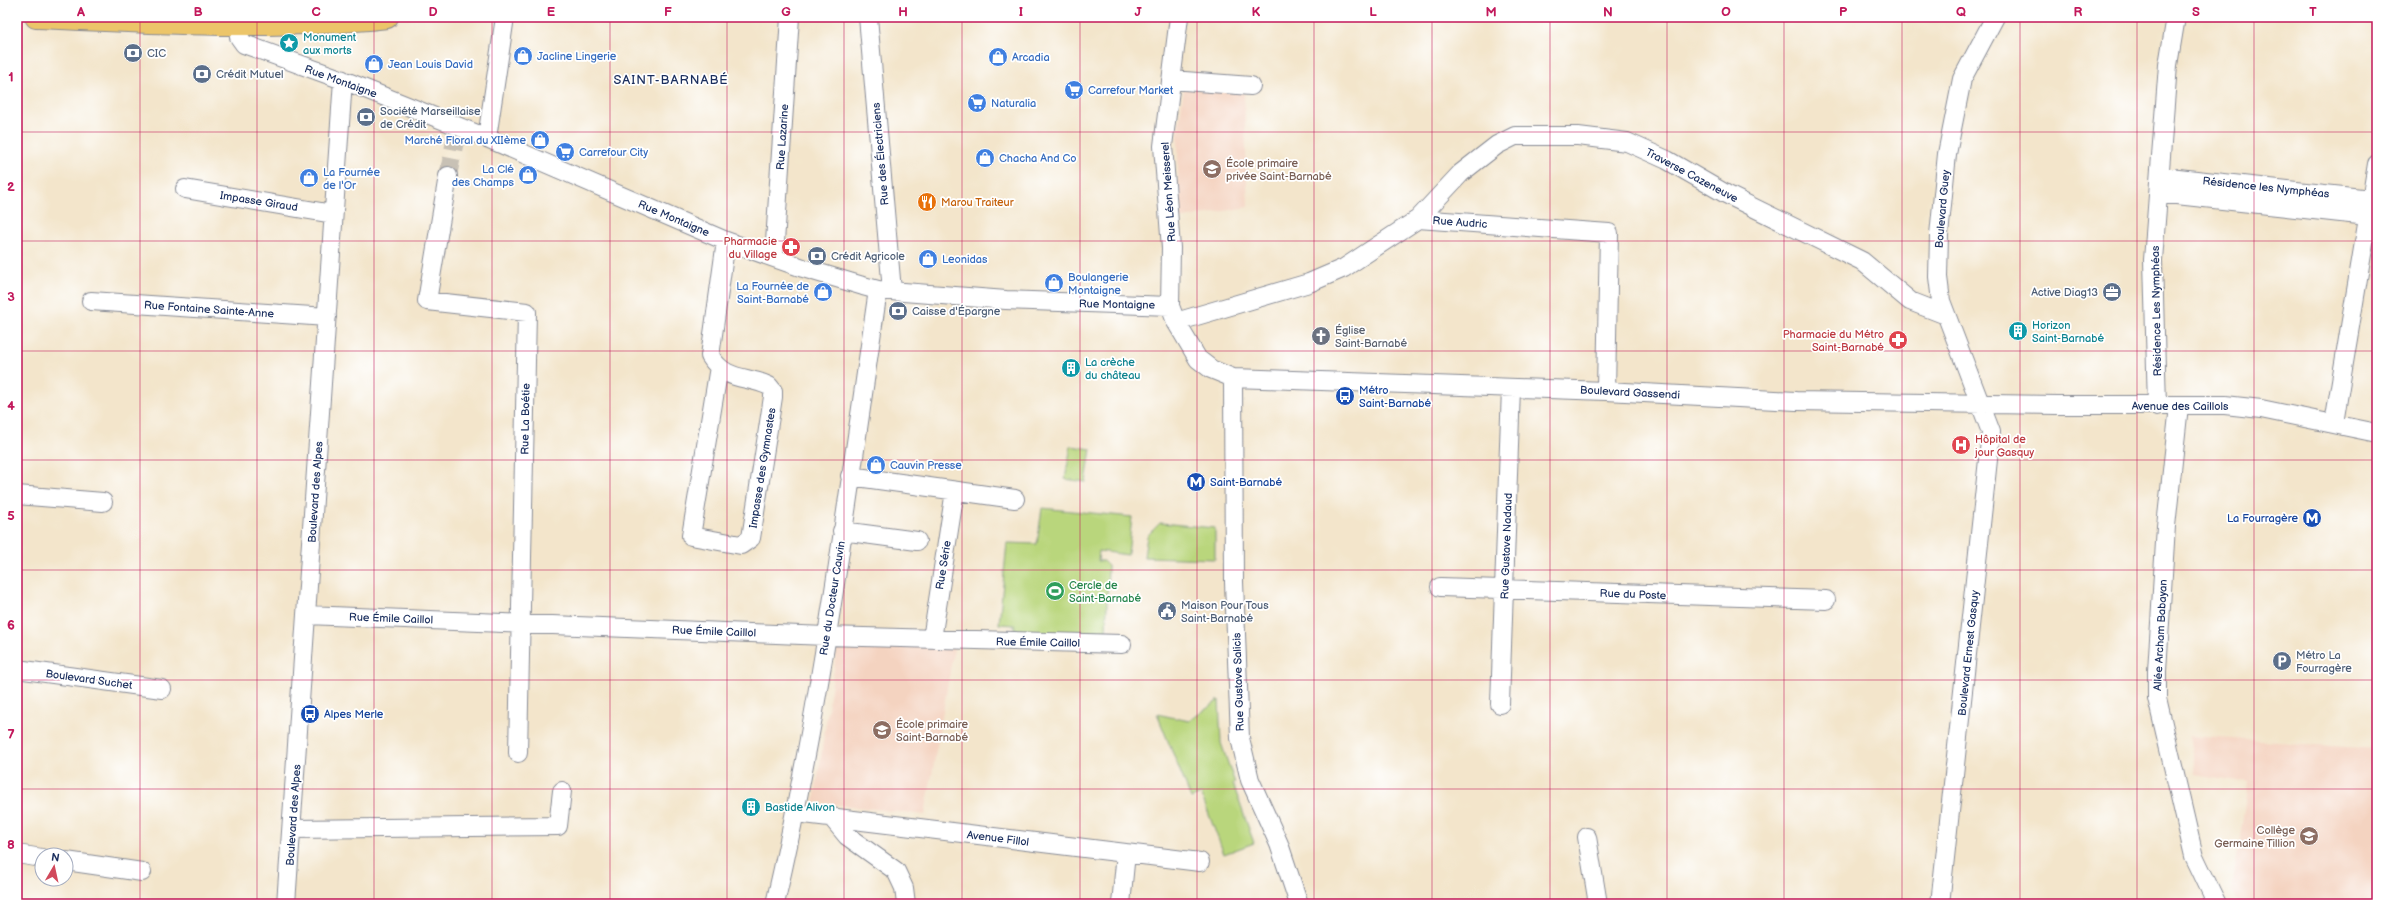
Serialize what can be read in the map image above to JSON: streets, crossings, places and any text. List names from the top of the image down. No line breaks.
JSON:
{"streets":{"street":["Rue Montaigne","Rue Lazarine","Rue des Électriciens","Traverse Cazeneuve","Rue Léon Meisserel","Impasse Giraud","Boulevard Guey","Rue Audric","Rue Fontaine Sainte-Anne","Résidence Les Nymphéas","Boulevard Gassendi","Avenue des Caillols","Rue La Boétie","Impasse des Gymnastes","Boulevard des Alpes","Rue Gustave Nadaud","Rue Série","Rue du Poste","Rue du Docteur Cauvin","Rue Émile Caillol","Allée Archam Babayan","Boulevard Ernest Gasquy","Boulevard Suchet","Rue Gustave Salicis","Avenue Fillol"]},"crossings":[["Rue Montaigne","Rue Lazarine"],["Rue Montaigne","Rue des Électriciens"],["Rue Montaigne","Rue Léon Meisserel"],["Rue Montaigne","Rue Audric"],["Rue Montaigne","Boulevard des Alpes"],["Rue Montaigne","Rue du Docteur Cauvin"],["Rue des Électriciens","Rue du Docteur Cauvin"],["Traverse Cazeneuve","Boulevard Guey"],["Traverse Cazeneuve","Rue Audric"],["Rue Léon Meisserel","Rue Audric"],["Impasse Giraud","Boulevard des Alpes"],["Boulevard Guey","Boulevard Gassendi"],["Boulevard Guey","Avenue des Caillols"],["Boulevard Guey","Boulevard Ernest Gasquy"],["Rue Audric","Boulevard Gassendi"],["Rue Fontaine Sainte-Anne","Boulevard des Alpes"],["Résidence Les Nymphéas","Avenue des Caillols"],["Boulevard Gassendi","Avenue des Caillols"],["Boulevard Gassendi","Rue Gustave Nadaud"],["Boulevard Gassendi","Boulevard Ernest Gasquy"],["Boulevard Gassendi","Rue Gustave Salicis"],["Avenue des Caillols","Allée Archam Babayan"],["Avenue des Caillols","Boulevard Ernest Gasquy"],["Rue La Boétie","Rue Émile Caillol"],["Boulevard des Alpes","Rue Émile Caillol"],["Rue Gustave Nadaud","Rue du Poste"],["Rue Série","Rue Émile Caillol"],["Rue du Docteur Cauvin","Rue Émile Caillol"],["Rue du Docteur Cauvin","Avenue Fillol"]],"districts":["SAINT-BARNABÉ"],"places":{"place":["Monument aux morts"],"bank":["CIC","Crédit Mutuel","Société Marseillaise de Crédit","Crédit Agricole","Caisse d'Épargne"],"shop":["Jacline Lingerie","Arcadia","Jean Louis David","Marché Floral du XIIème","Chacha And Co","La Clé des Champs","La Fournée de l'Or","Leonidas","Boulangerie Montaigne","La Fournée de Saint-Barnabé","Cauvin Presse"],"supermarket":["Carrefour Market","Naturalia","Carrefour City"],"school or university":["École primaire privée Saint-Barnabé","École primaire Saint-Barnabé","Collège Germaine Tillion"],"restaurant":["Marou Traiteur"],"pharmacy":["Pharmacie du Village","Pharmacie du Métro Saint-Barnabé"],"office":["Active Diag13"],"building":["Horizon Saint-Barnabé","La crèche du château","Bastide Alivon"],"church":["Église Saint-Barnabé"],"bus stop":["Métro Saint-Barnabé","Alpes Merle"],"hospital":["Hôpital de jour Gasquy"],"metro station":["Saint-Barnabé","La Fourragère"],"sports":["Cercle de Saint-Barnabé"],"public building":["Maison Pour Tous Saint-Barnabé"],"parking":["Métro La Fourragère"]},"north":"top","grid":{"columns":["A","B","C","D","E","F","G","H","I","J","K","L","M","N","O","P","Q","R","S","T"],"rows":["1","2","3","4","5","6","7","8"]}}
